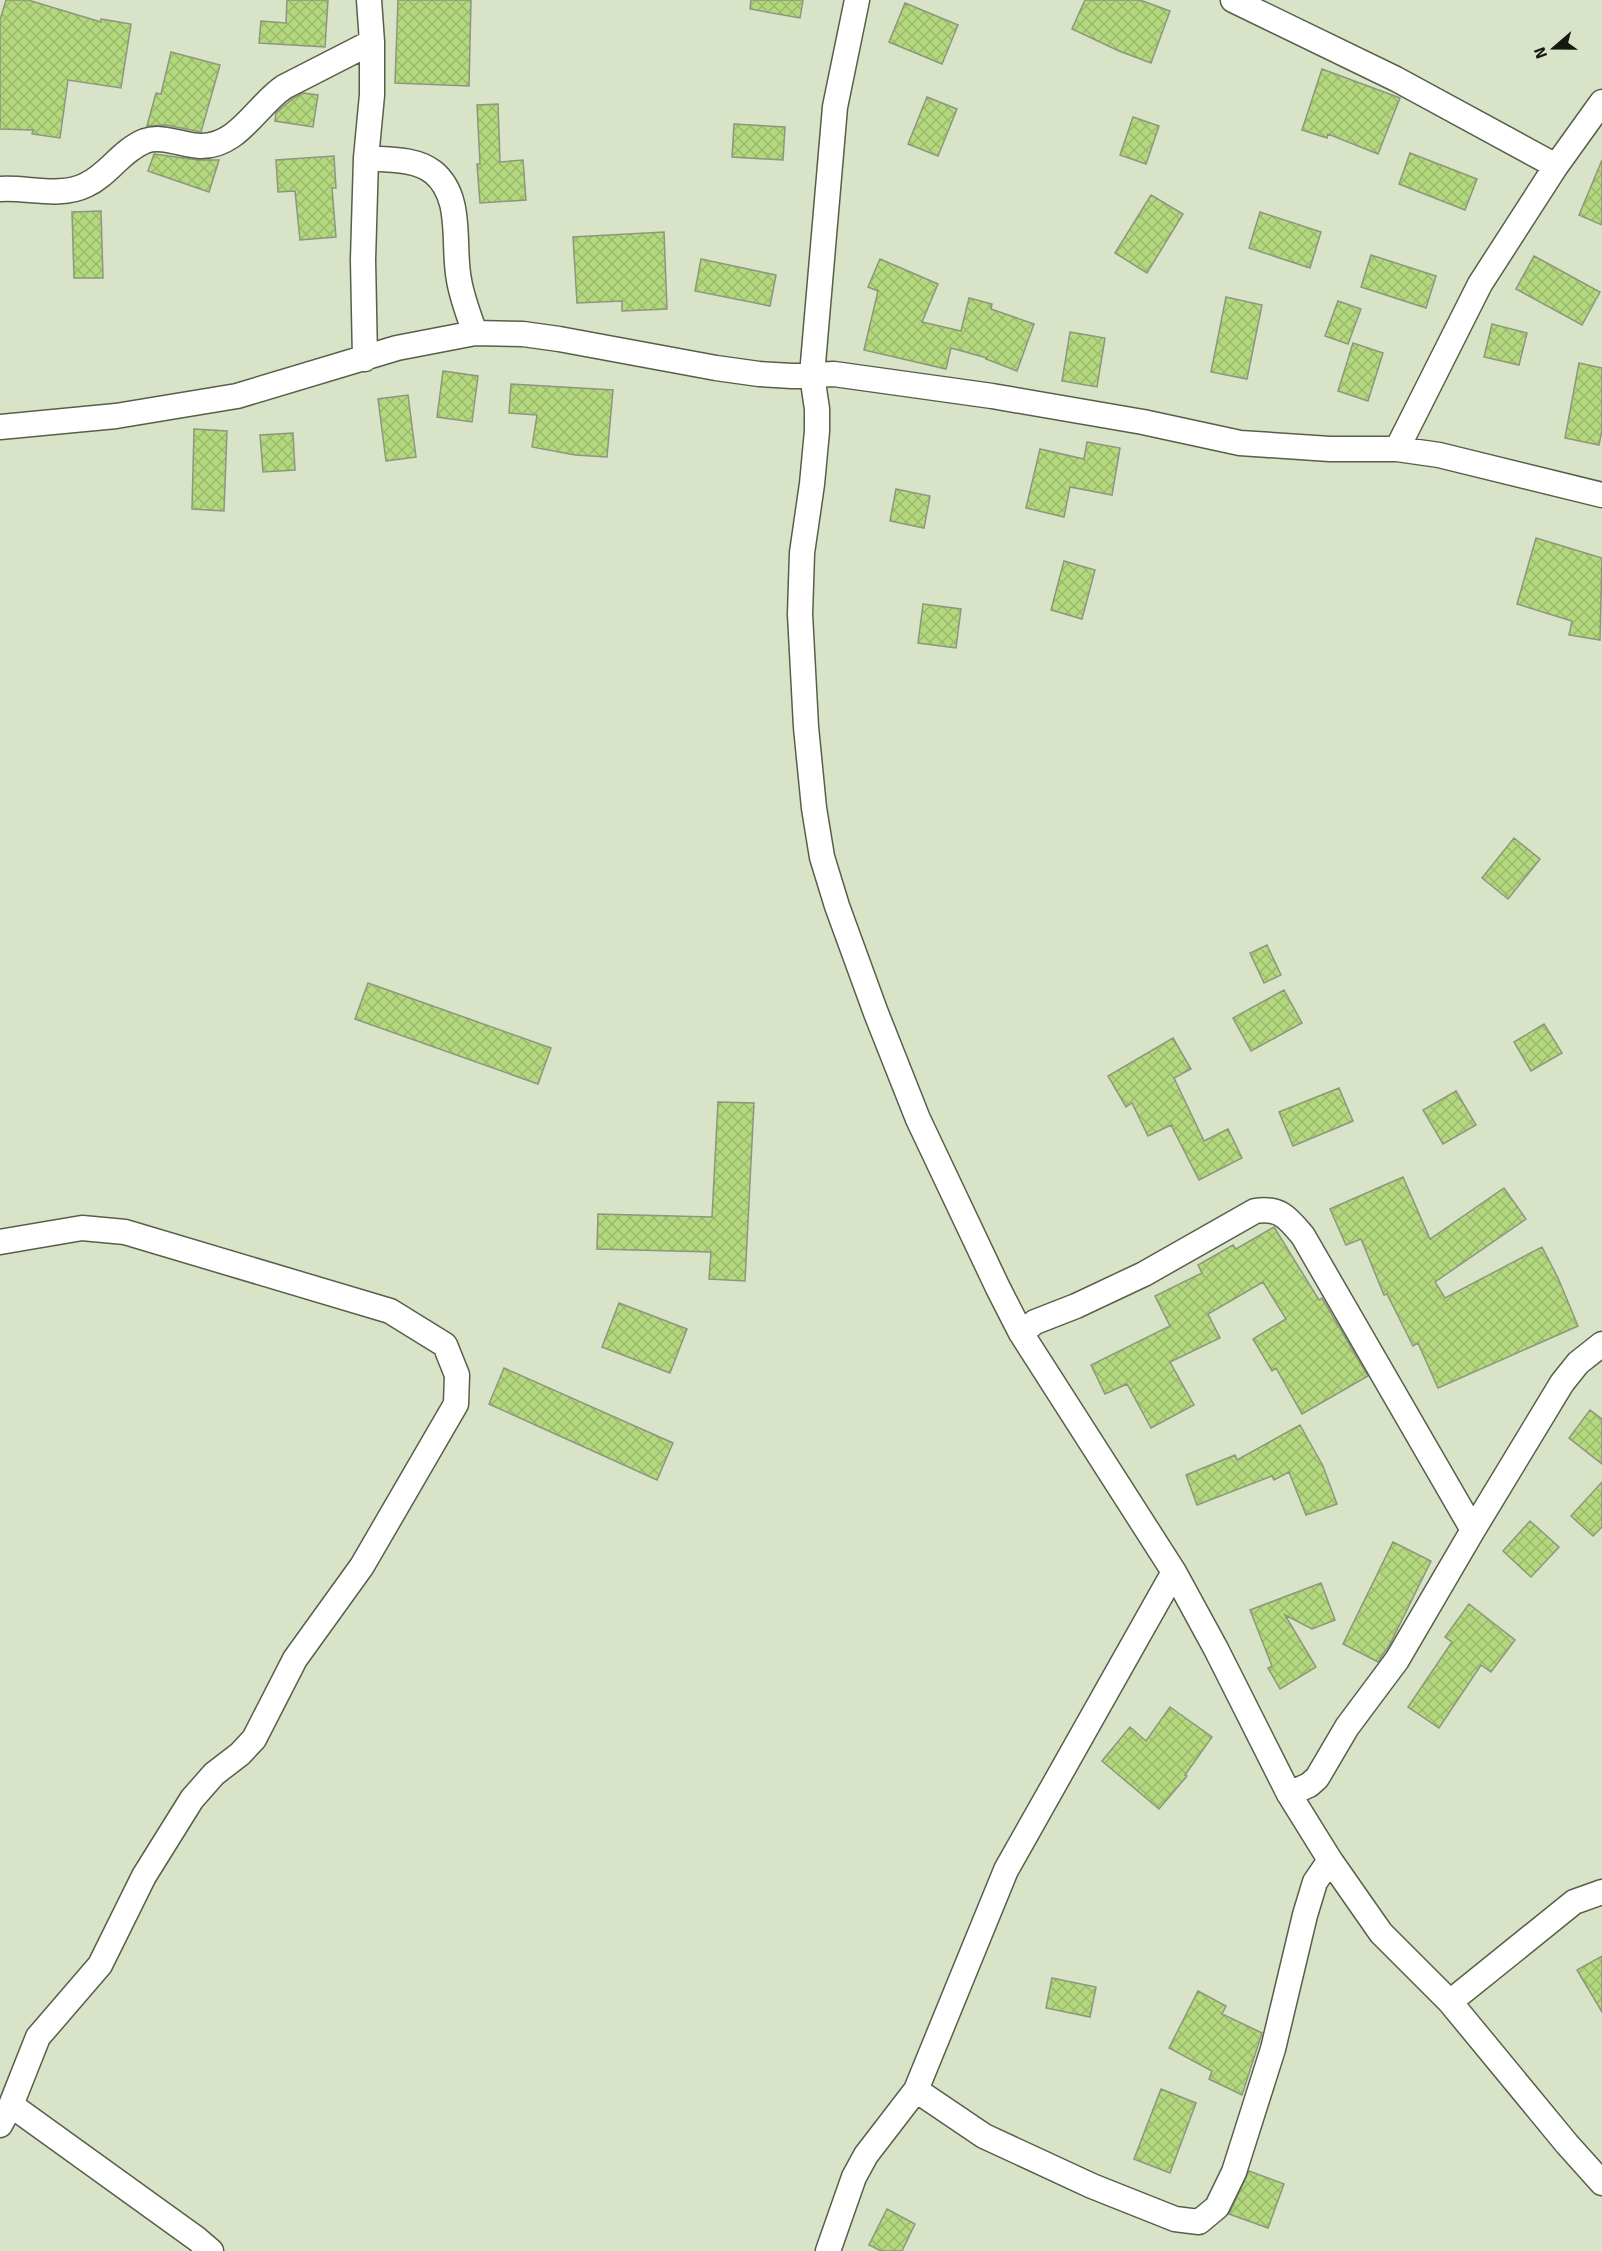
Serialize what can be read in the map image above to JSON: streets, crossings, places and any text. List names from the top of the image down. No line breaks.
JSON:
{"north":"left"}
